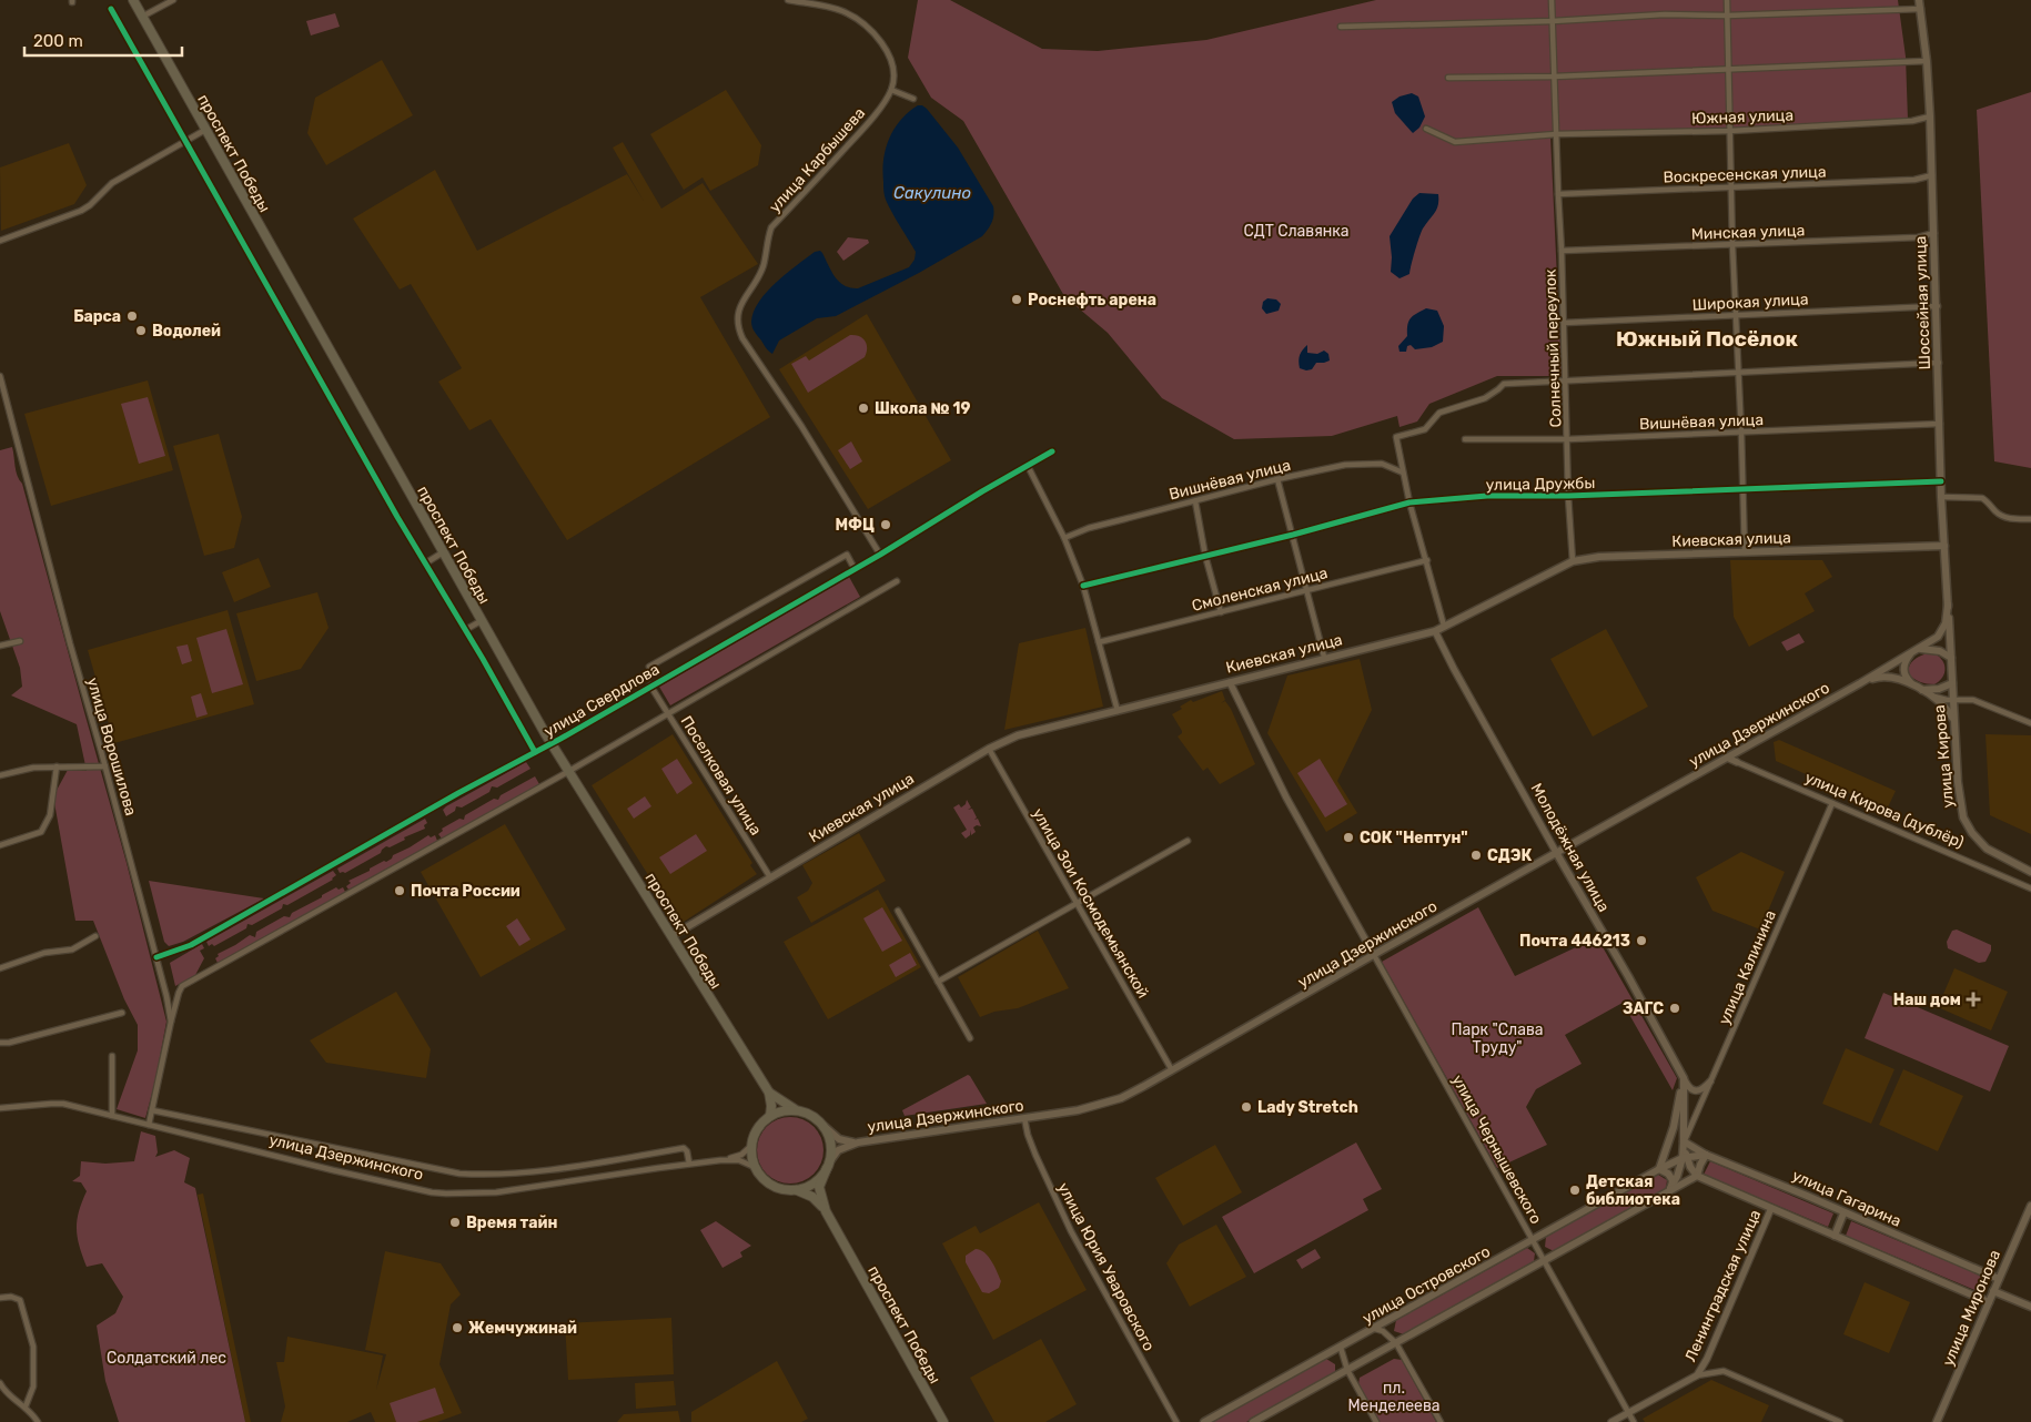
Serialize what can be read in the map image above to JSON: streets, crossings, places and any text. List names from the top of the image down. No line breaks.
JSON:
{"streets":{"main road":["проспект Победы","Шоссейная улица","Киевская улица","улица Дзержинского","улица Кирова","Молодёжная улица","улица Гагарина","улица Островского","улица Миронова"],"street":["Южная улица","улица Карбышева","Воскресенская улица","Минская улица","Широкая улица","Солнечный переулок","Вишнёвая улица","улица Дружбы","Смоленская улица","улица Свердлова","улица Ворошилова","Поселковая улица","улица Кирова (дублёр)","улица Зои Космодемьянской","улица Калинина","улица Чернышевского","улица Юрия Уваровского","Ленинградская улица"]},"crossings":[["Южная улица","Шоссейная улица"],["Южная улица","Солнечный переулок"],["проспект Победы","Киевская улица"],["проспект Победы","улица Свердлова"],["проспект Победы","улица Дзержинского"],["улица Карбышева","улица Свердлова"],["Воскресенская улица","Шоссейная улица"],["Воскресенская улица","Солнечный переулок"],["Минская улица","Шоссейная улица"],["Минская улица","Солнечный переулок"],["Широкая улица","Шоссейная улица"],["Широкая улица","Солнечный переулок"],["Шоссейная улица","Вишнёвая улица"],["Шоссейная улица","улица Дружбы"],["Шоссейная улица","Киевская улица"],["Шоссейная улица","улица Кирова"],["Солнечный переулок","Вишнёвая улица"],["Солнечный переулок","улица Дружбы"],["Солнечный переулок","Киевская улица"],["Киевская улица","Поселковая улица"],["Киевская улица","Молодёжная улица"],["Киевская улица","улица Зои Космодемьянской"],["Киевская улица","улица Чернышевского"],["улица Свердлова","улица Ворошилова"],["улица Свердлова","Поселковая улица"],["улица Дзержинского","улица Ворошилова"],["улица Дзержинского","улица Кирова (дублёр)"],["улица Дзержинского","Молодёжная улица"],["улица Дзержинского","улица Зои Космодемьянской"],["улица Дзержинского","улица Чернышевского"],["улица Дзержинского","улица Юрия Уваровского"],["улица Кирова (дублёр)","улица Калинина"],["улица Калинина","улица Гагарина"],["улица Чернышевского","улица Островского"],["улица Чернышевского","Ленинградская улица"],["улица Гагарина","улица Островского"],["улица Гагарина","улица Миронова"]],"districts":["Южный Посёлок"],"water":["Сакулино"],"parks":["СДТ Славянка","Парк \"Слава Труду\"","Солдатский лес","пл. Менделеева"],"places":{"other":["Роснефть арена","Барса","Водолей","Школа № 19","МФЦ","СОК \"Нептун\"","СДЭК","Почта России","Почта 446213","ЗАГС","Lady Stretch","Детская библиотека","Время тайн","Жемчужинай"],"health":["Наш дом"]},"scale_bar":"200 m"}
